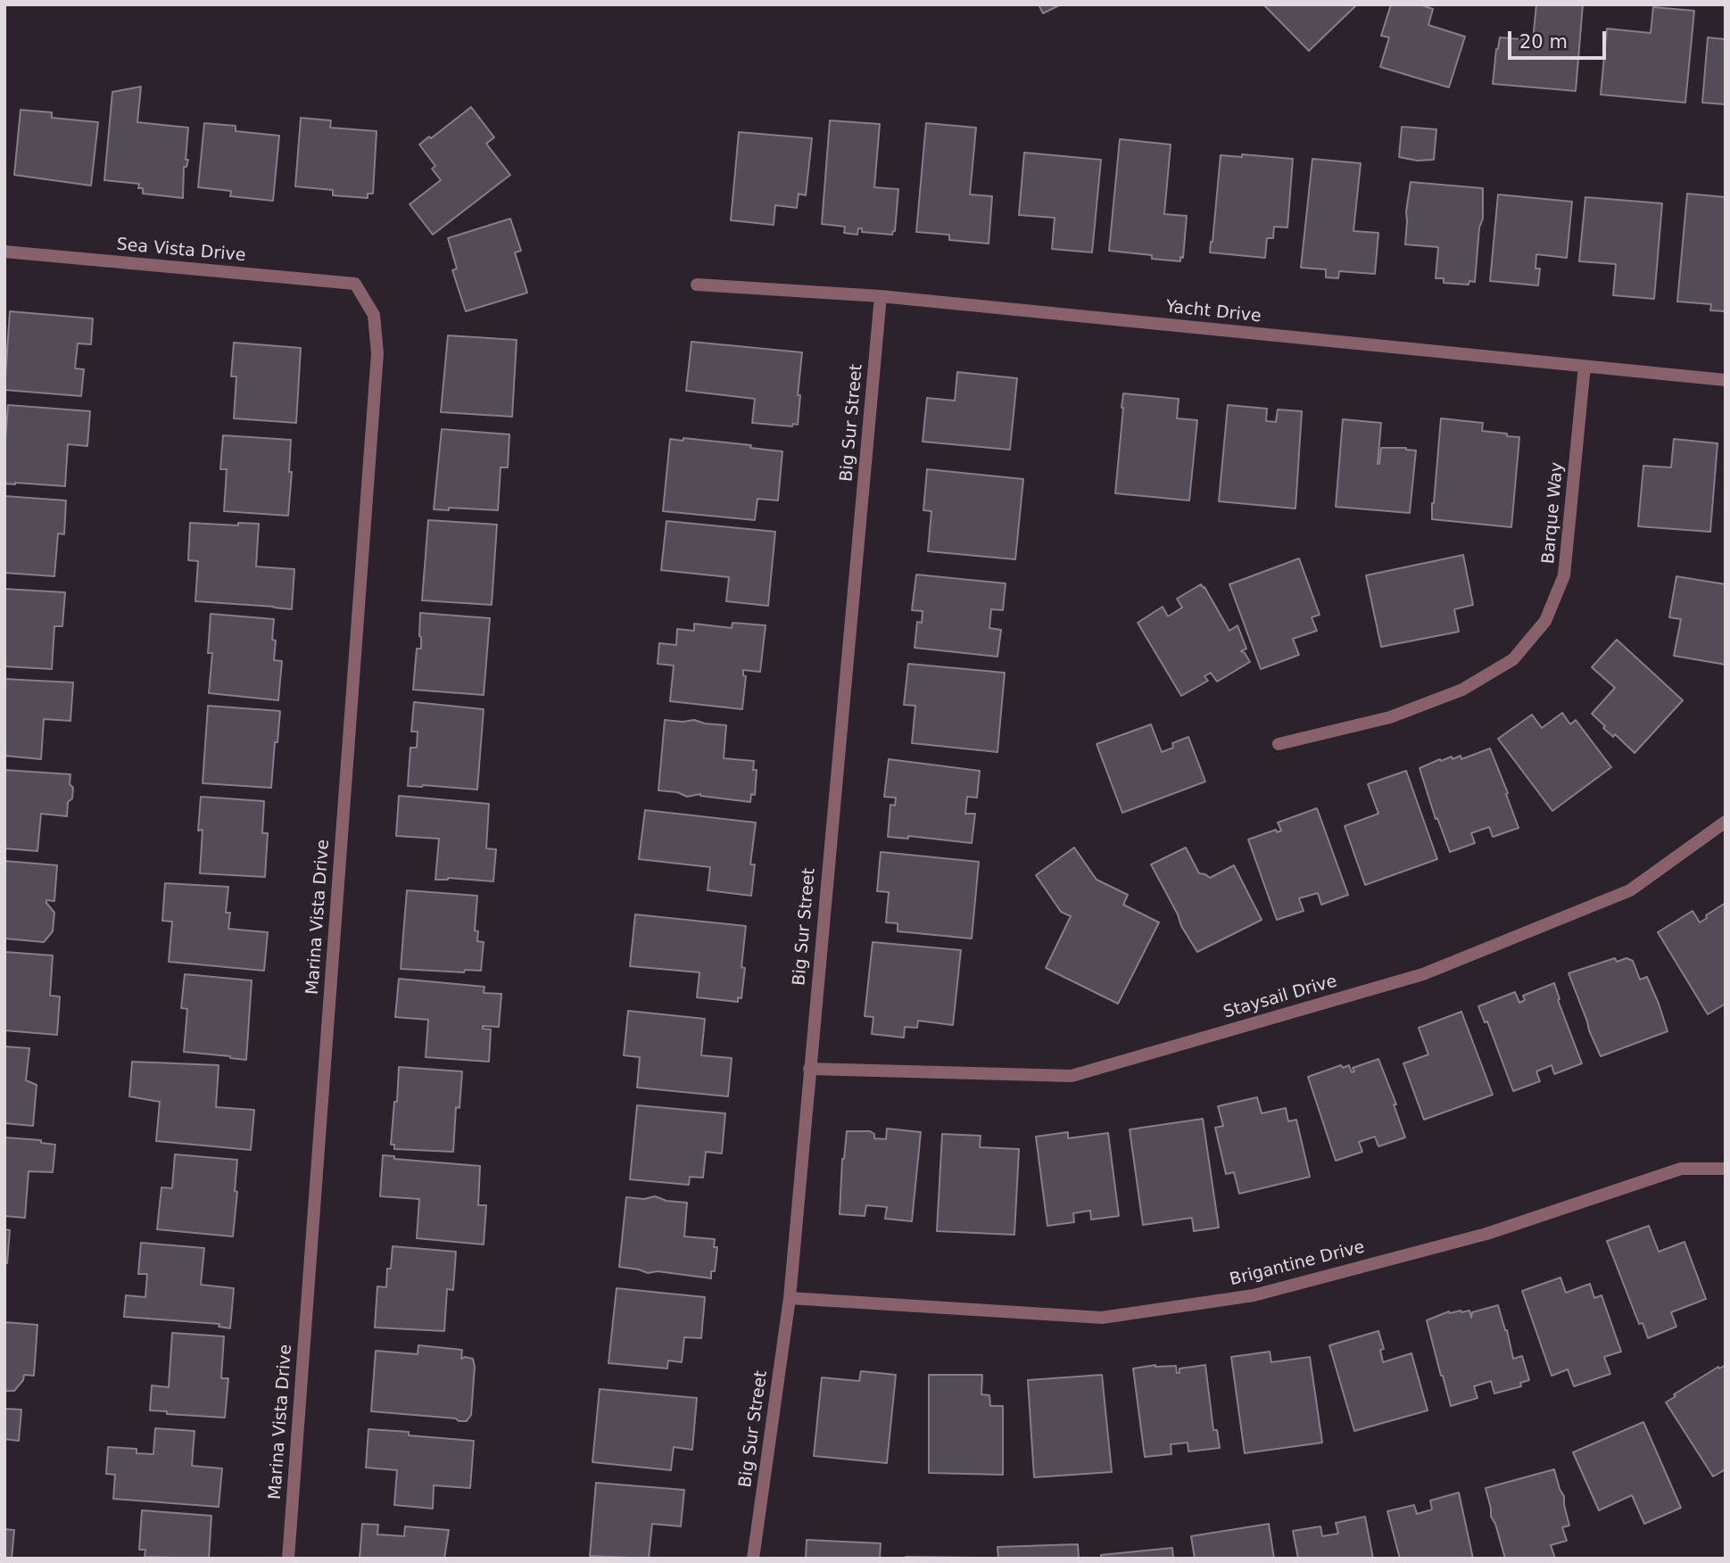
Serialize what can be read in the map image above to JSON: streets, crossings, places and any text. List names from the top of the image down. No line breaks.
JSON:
{"streets":{"street":["Sea Vista Drive","Yacht Drive","Big Sur Street","Barque Way","Marina Vista Drive","Staysail Drive","Brigantine Drive"]},"crossings":[["Sea Vista Drive","Marina Vista Drive"],["Yacht Drive","Big Sur Street"],["Yacht Drive","Barque Way"],["Big Sur Street","Staysail Drive"],["Big Sur Street","Brigantine Drive"]],"scale_bar":"20 m"}
